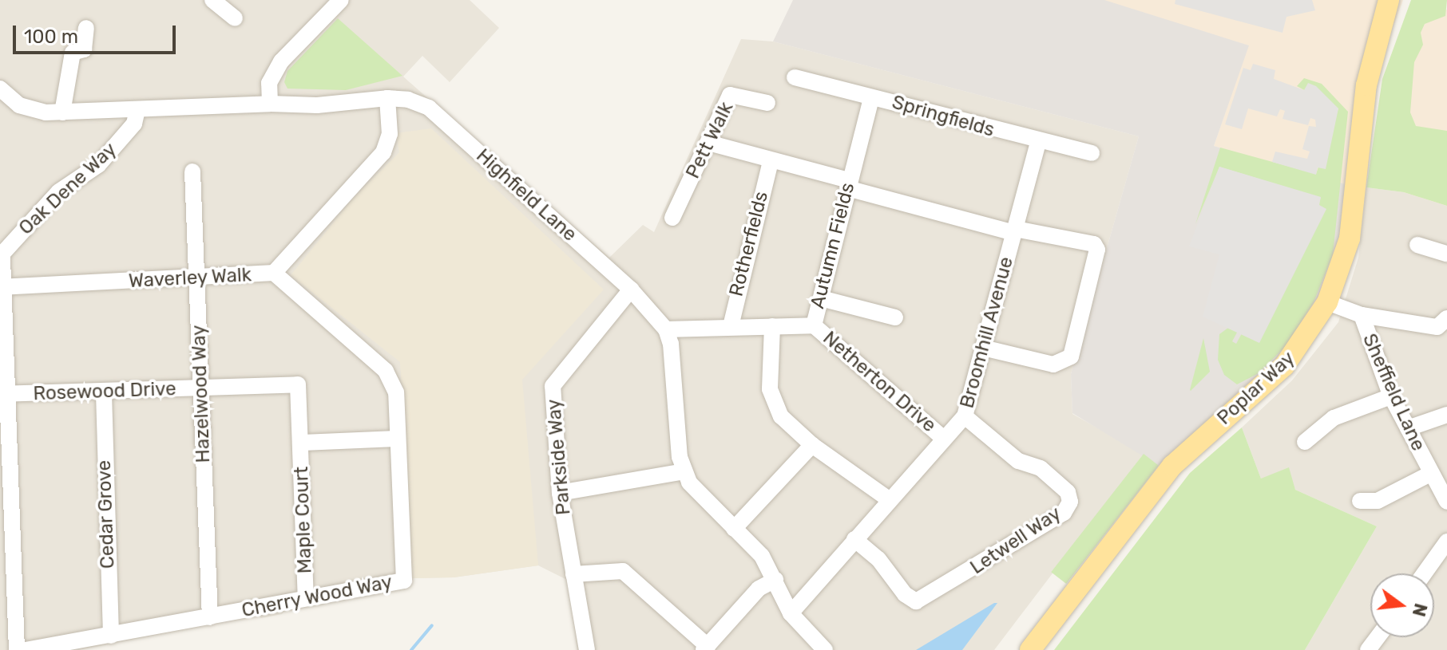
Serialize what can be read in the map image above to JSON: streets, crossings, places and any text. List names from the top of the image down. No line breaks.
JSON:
{"streets":{"main road":["Poplar Way"],"street":["Springfields","Pett Walk","Oak Dene Way","Highfield Lane","Rotherfields","Autumn Fields","Waverley Walk","Broomhill Avenue","Netherton Drive","Rosewood Drive","Sheffield Lane","Hazelwood Way","Parkside Way","Cedar Grove","Maple Court","Letwell Way","Cherry Wood Way"]},"crossings":[["Springfields","Autumn Fields"],["Springfields","Broomhill Avenue"],["Oak Dene Way","Highfield Lane"],["Oak Dene Way","Waverley Walk"],["Oak Dene Way","Rosewood Drive"],["Highfield Lane","Autumn Fields"],["Highfield Lane","Waverley Walk"],["Highfield Lane","Parkside Way"],["Rotherfields","Autumn Fields"],["Autumn Fields","Netherton Drive"],["Waverley Walk","Hazelwood Way"],["Waverley Walk","Cherry Wood Way"],["Broomhill Avenue","Netherton Drive"],["Broomhill Avenue","Letwell Way"],["Rosewood Drive","Hazelwood Way"],["Rosewood Drive","Cedar Grove"],["Rosewood Drive","Maple Court"],["Hazelwood Way","Cherry Wood Way"],["Cedar Grove","Cherry Wood Way"],["Maple Court","Cherry Wood Way"]],"scale_bar":"100 m","north":"right"}
